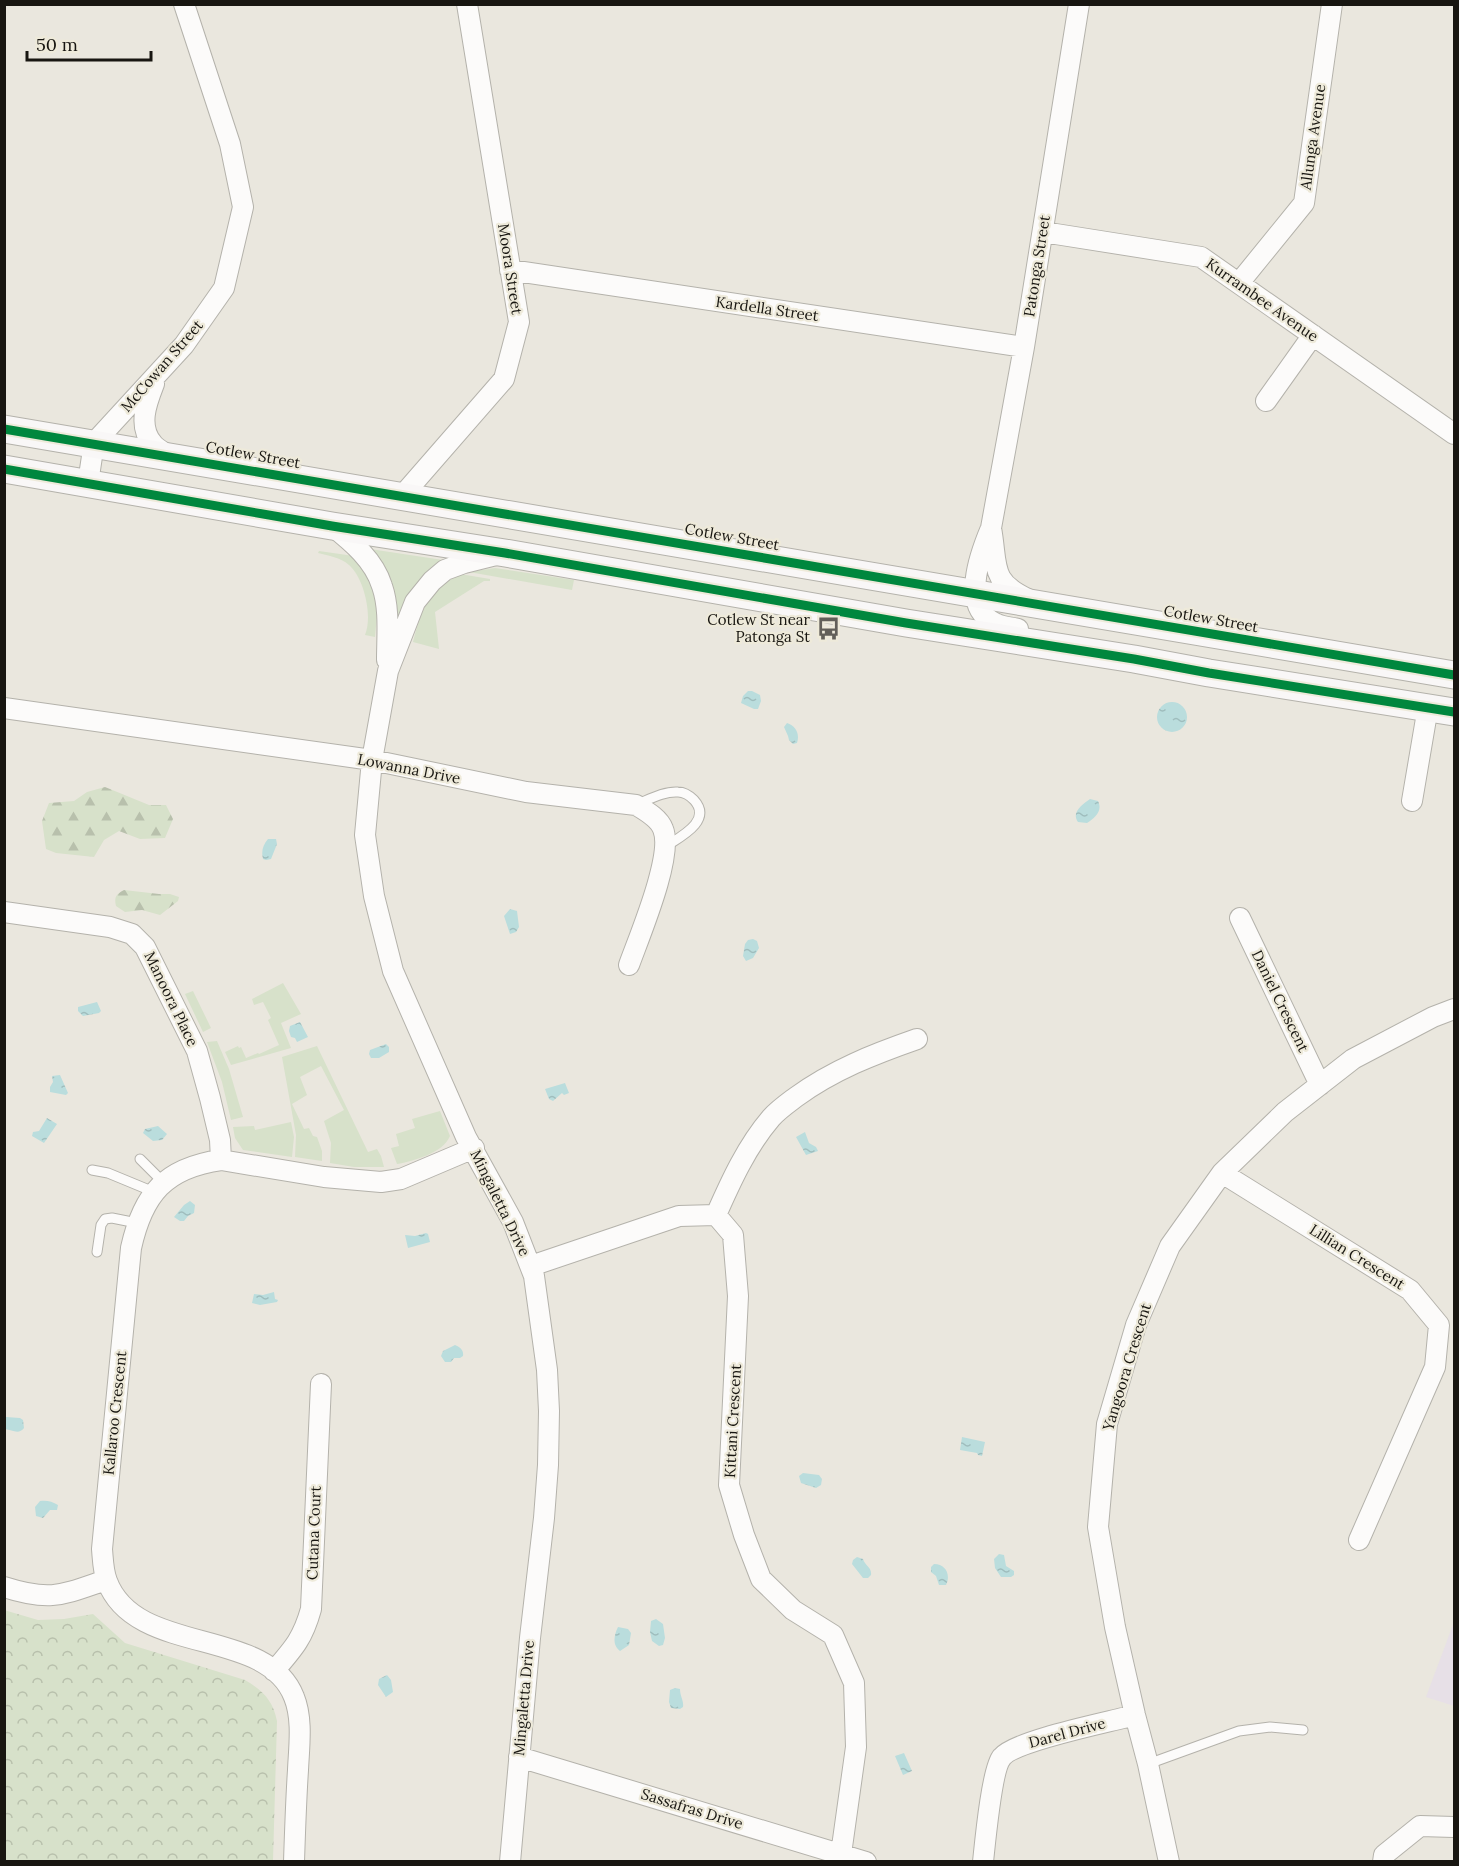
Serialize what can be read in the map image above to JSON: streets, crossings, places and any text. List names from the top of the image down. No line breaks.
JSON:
{"streets":{"main road":["Cotlew Street"],"street":["Allunga Avenue","Patonga Street","Moora Street","Kurrambee Avenue","Kardella Street","McCowan Street","Lowanna Drive","Manoora Place","Daniel Crescent","Mingaletta Drive","Lillian Crescent","Yangoora Crescent","Kallaroo Crescent","Kittani Crescent","Cutana Court","Darel Drive","Sassafras Drive"]},"crossings":[["Allunga Avenue","Kurrambee Avenue"],["Patonga Street","Kurrambee Avenue"],["Patonga Street","Kardella Street"],["Patonga Street","Cotlew Street"],["Moora Street","Kardella Street"],["Moora Street","Cotlew Street"],["McCowan Street","Cotlew Street"],["Cotlew Street","Mingaletta Drive"],["Lowanna Drive","Mingaletta Drive"],["Manoora Place","Kallaroo Crescent"],["Daniel Crescent","Yangoora Crescent"],["Mingaletta Drive","Kallaroo Crescent"],["Mingaletta Drive","Sassafras Drive"],["Lillian Crescent","Yangoora Crescent"],["Yangoora Crescent","Darel Drive"],["Kallaroo Crescent","Cutana Court"],["Kittani Crescent","Sassafras Drive"]],"places":{"bus stop":["Cotlew St near Patonga St"]},"scale_bar":"50 m"}
